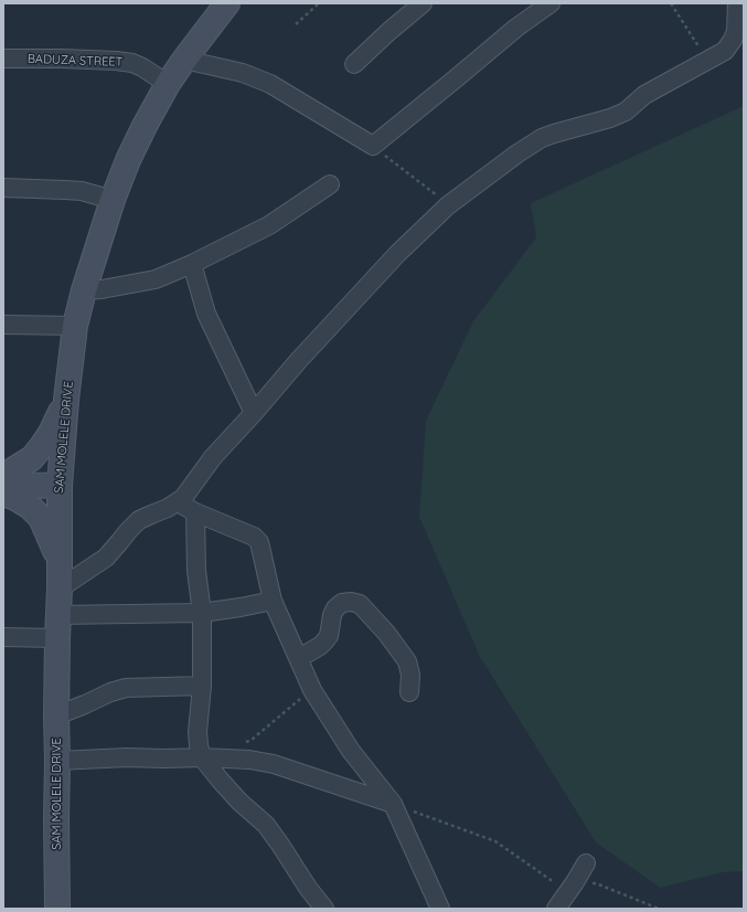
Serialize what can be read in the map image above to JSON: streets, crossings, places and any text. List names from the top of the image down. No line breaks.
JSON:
{"streets":{"street":["BADUZA STREET","SAM MOLELE DRIVE"]},"crossings":[["BADUZA STREET","SAM MOLELE DRIVE"]]}
